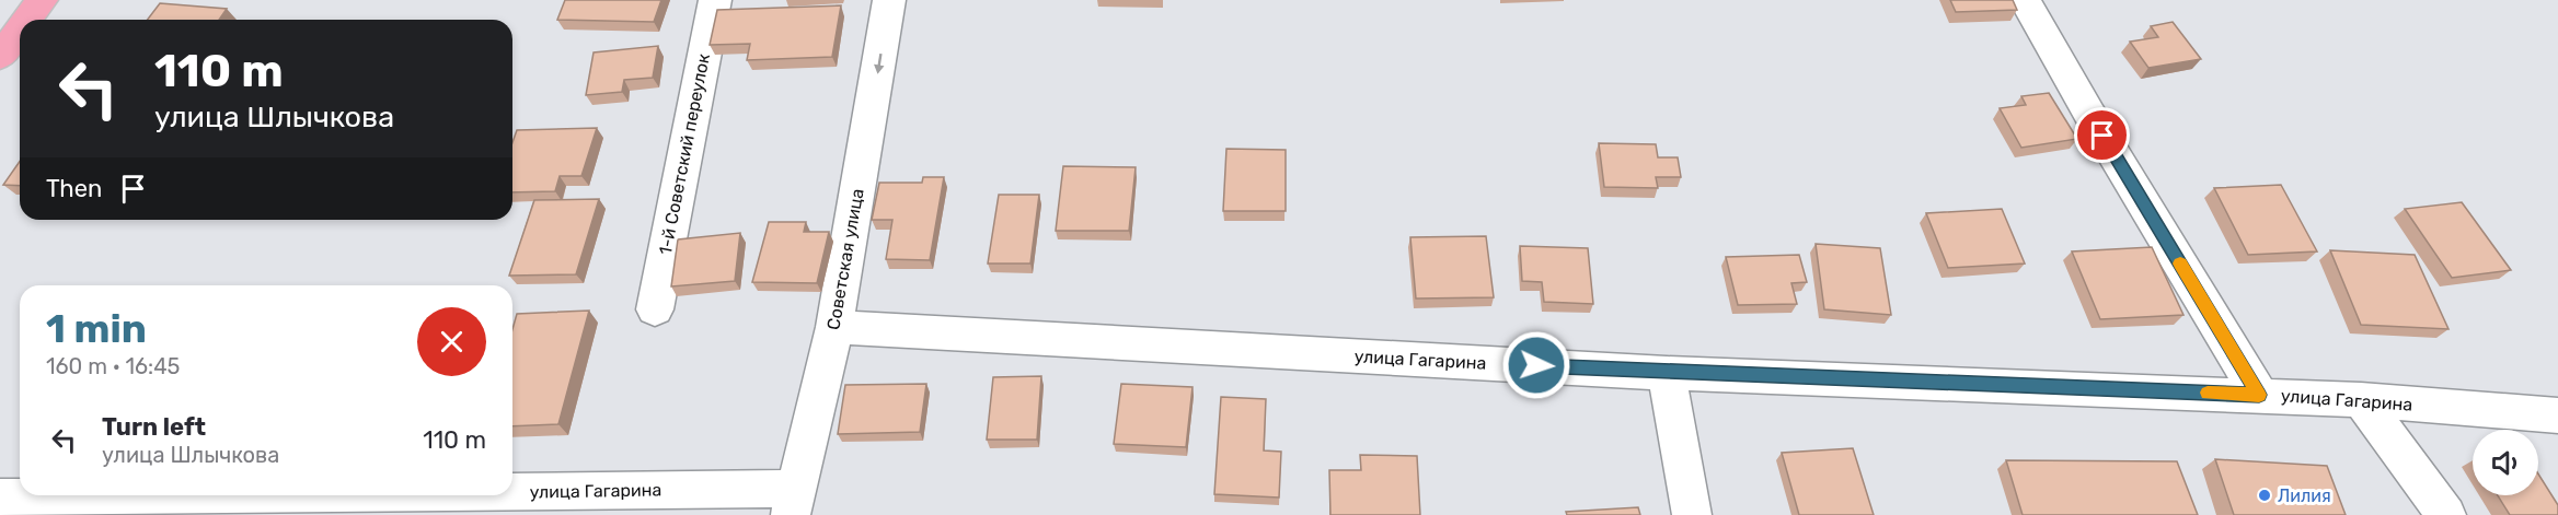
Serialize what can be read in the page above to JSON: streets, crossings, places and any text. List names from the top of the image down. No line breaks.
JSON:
{"streets":{"street":["1-й Советский переулок","Советская улица","улица Гагарина"]},"crossings":[["Советская улица","улица Гагарина"]],"one_way":["Советская улица"],"places":["Лилия"],"page":{"turn":["110 m","улица Шлычкова"],"then":"Then","heading":["1 min","160 m · 16:45"],"list":[{"name":"Turn left","note":"улица Шлычкова","value":"110 m"}]}}
